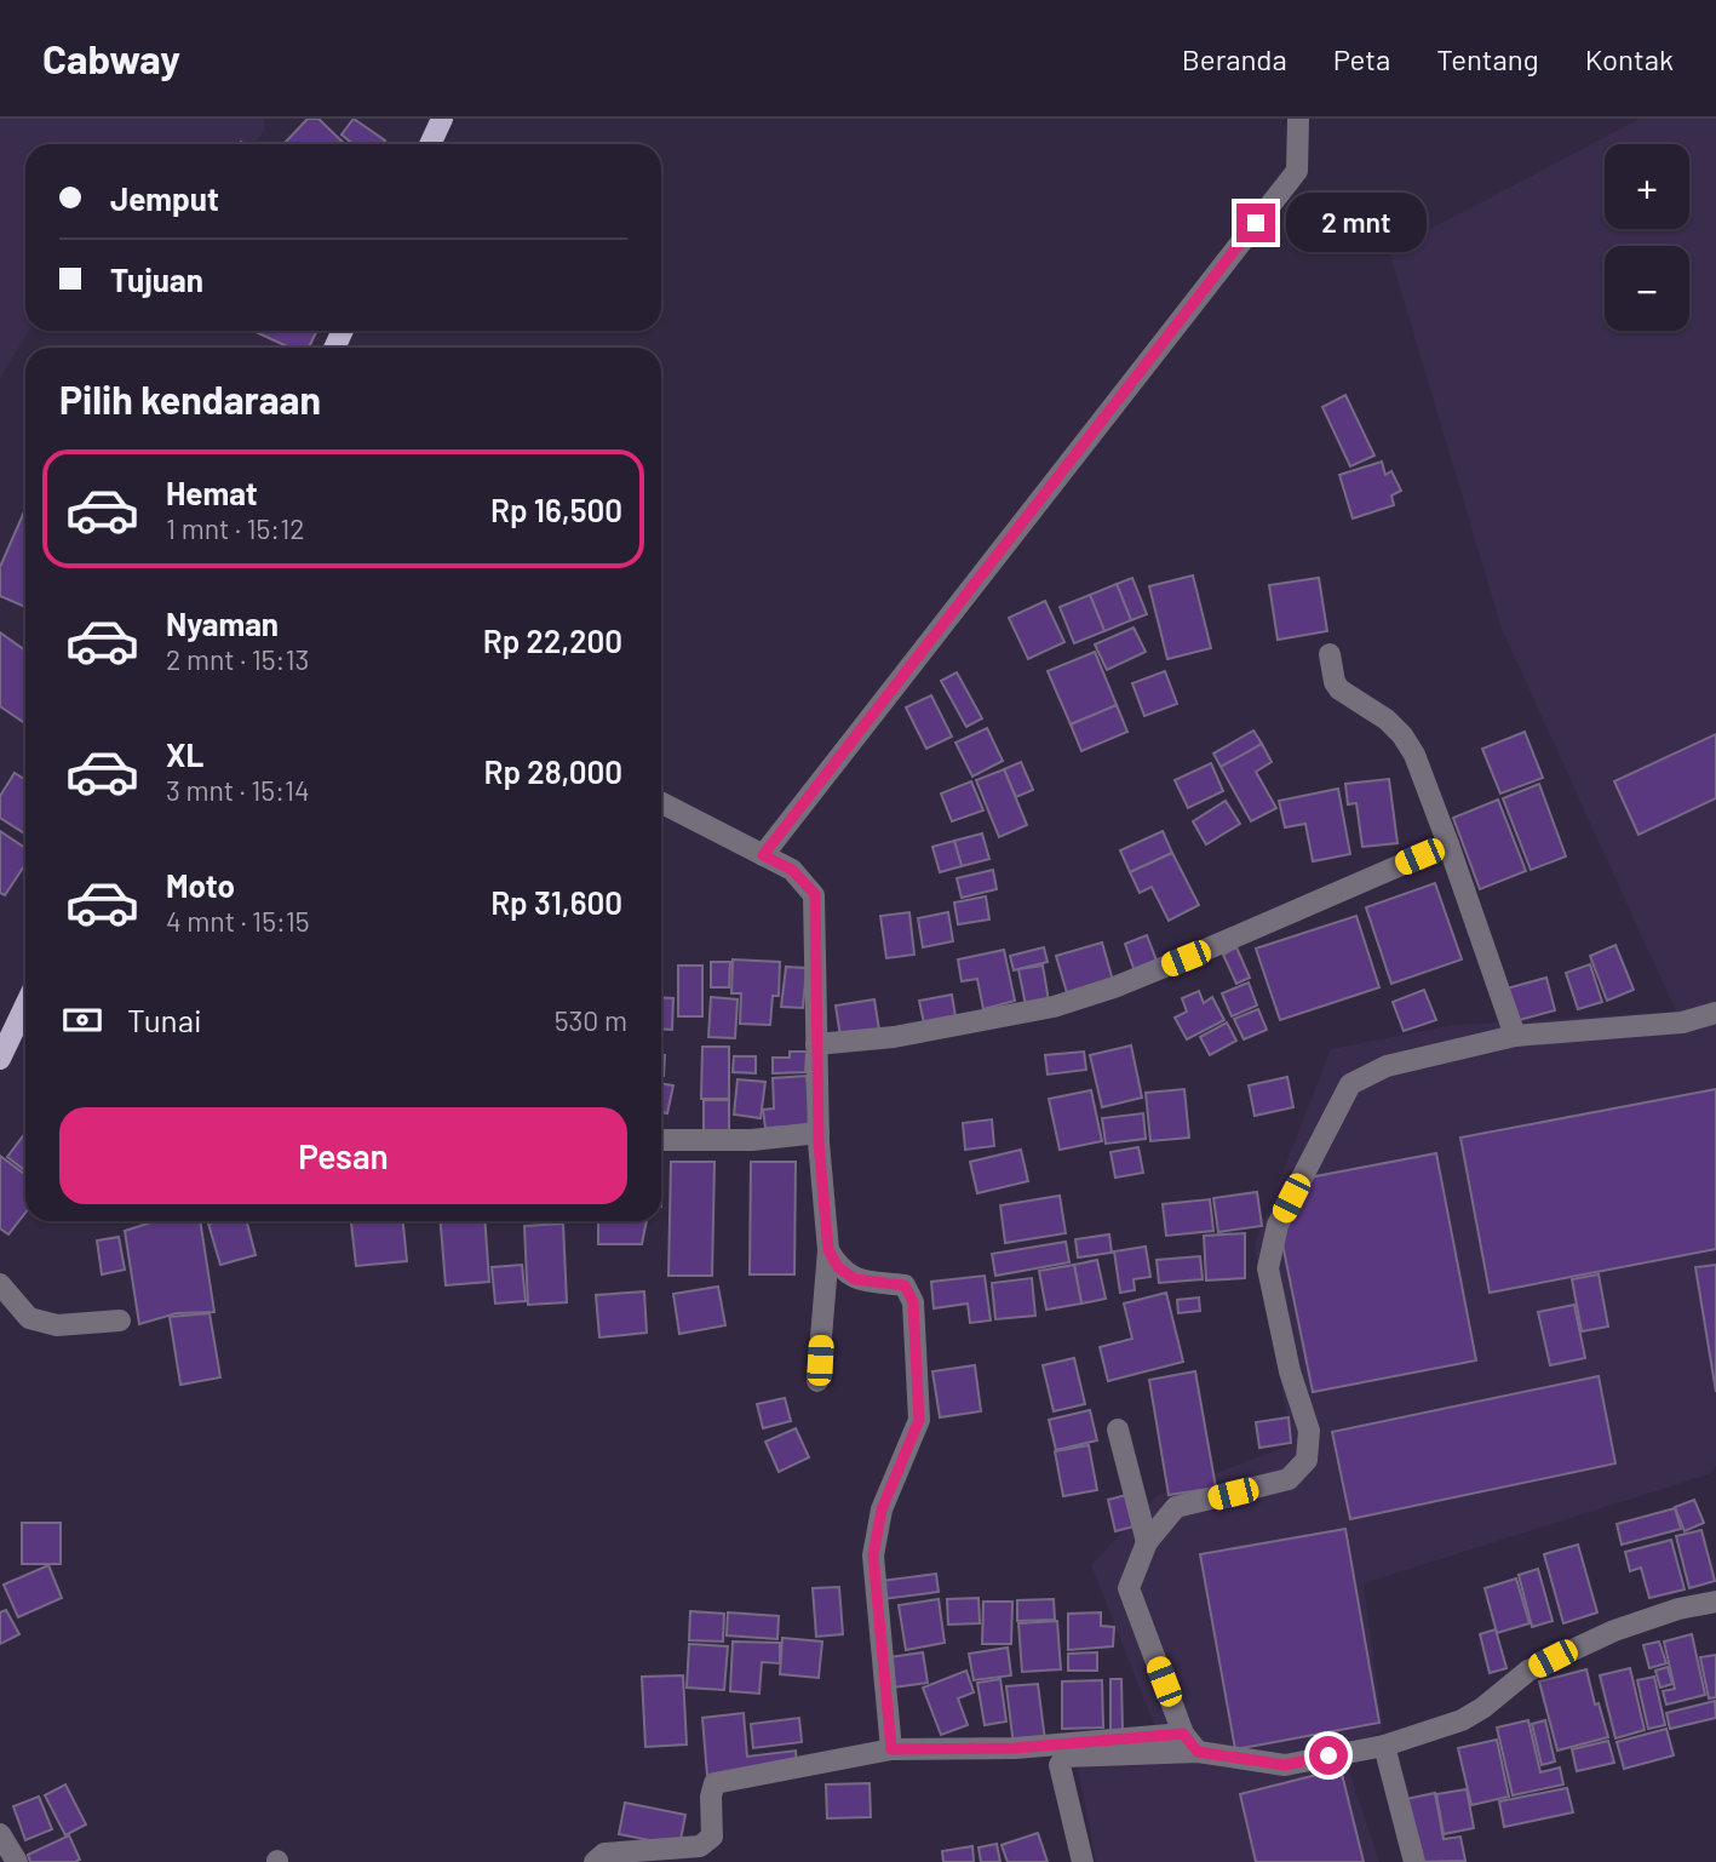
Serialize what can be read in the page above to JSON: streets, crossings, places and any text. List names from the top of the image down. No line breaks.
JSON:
{"page":{"header":"Cabway","nav":["Beranda","Peta","Tentang","Kontak"],"map_buttons":["+","−"],"banner":["Jemput","Tujuan"],"bubble":"2 mnt","heading":"Pilih kendaraan","list":[{"name":"Hemat","note":"1 mnt · 15:12","value":"Rp 16,500"},{"name":"Nyaman","note":"2 mnt · 15:13","value":"Rp 22,200"},{"name":"XL","note":"3 mnt · 15:14","value":"Rp 28,000"},{"name":"Moto","note":"4 mnt · 15:15","value":"Rp 31,600"}],"pay":["Tunai","530 m"],"buttons":"Pesan"}}
